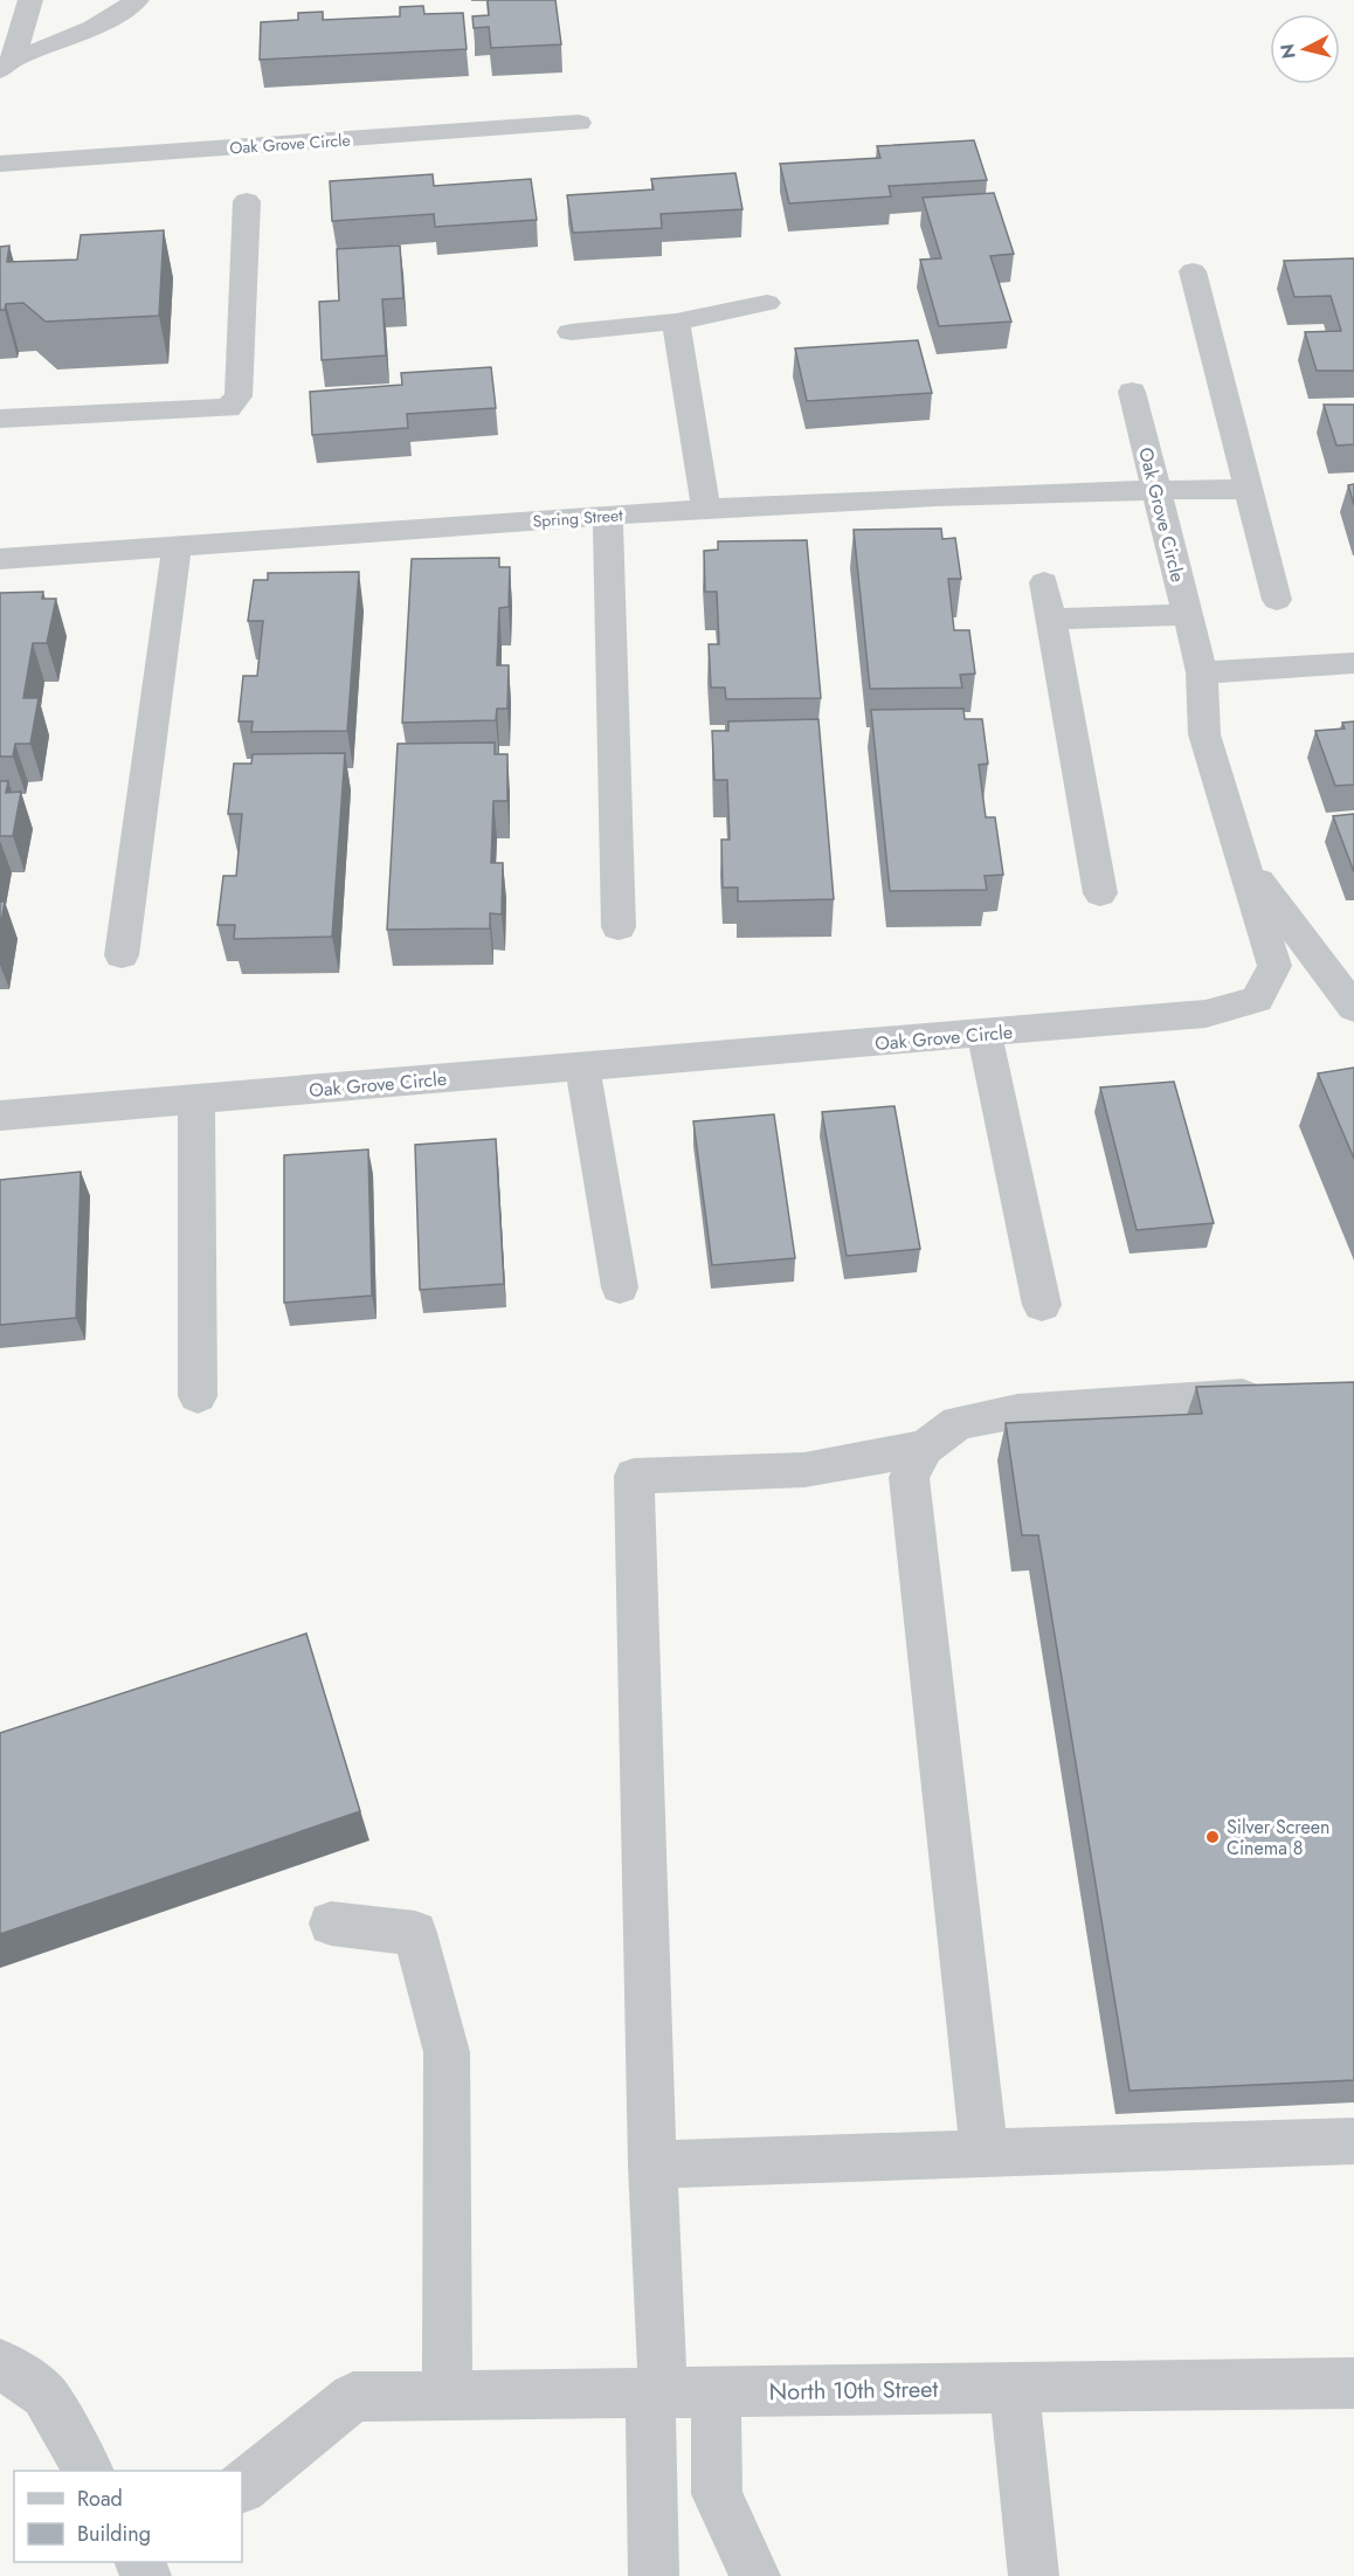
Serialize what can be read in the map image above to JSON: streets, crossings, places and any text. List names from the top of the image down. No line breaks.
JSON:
{"streets":{"street":["Oak Grove Circle","Spring Street","North 10th Street"]},"crossings":[["Oak Grove Circle","Spring Street"]],"places":["Silver Screen Cinema 8"],"legend":["Road","Building"],"north":"left"}
